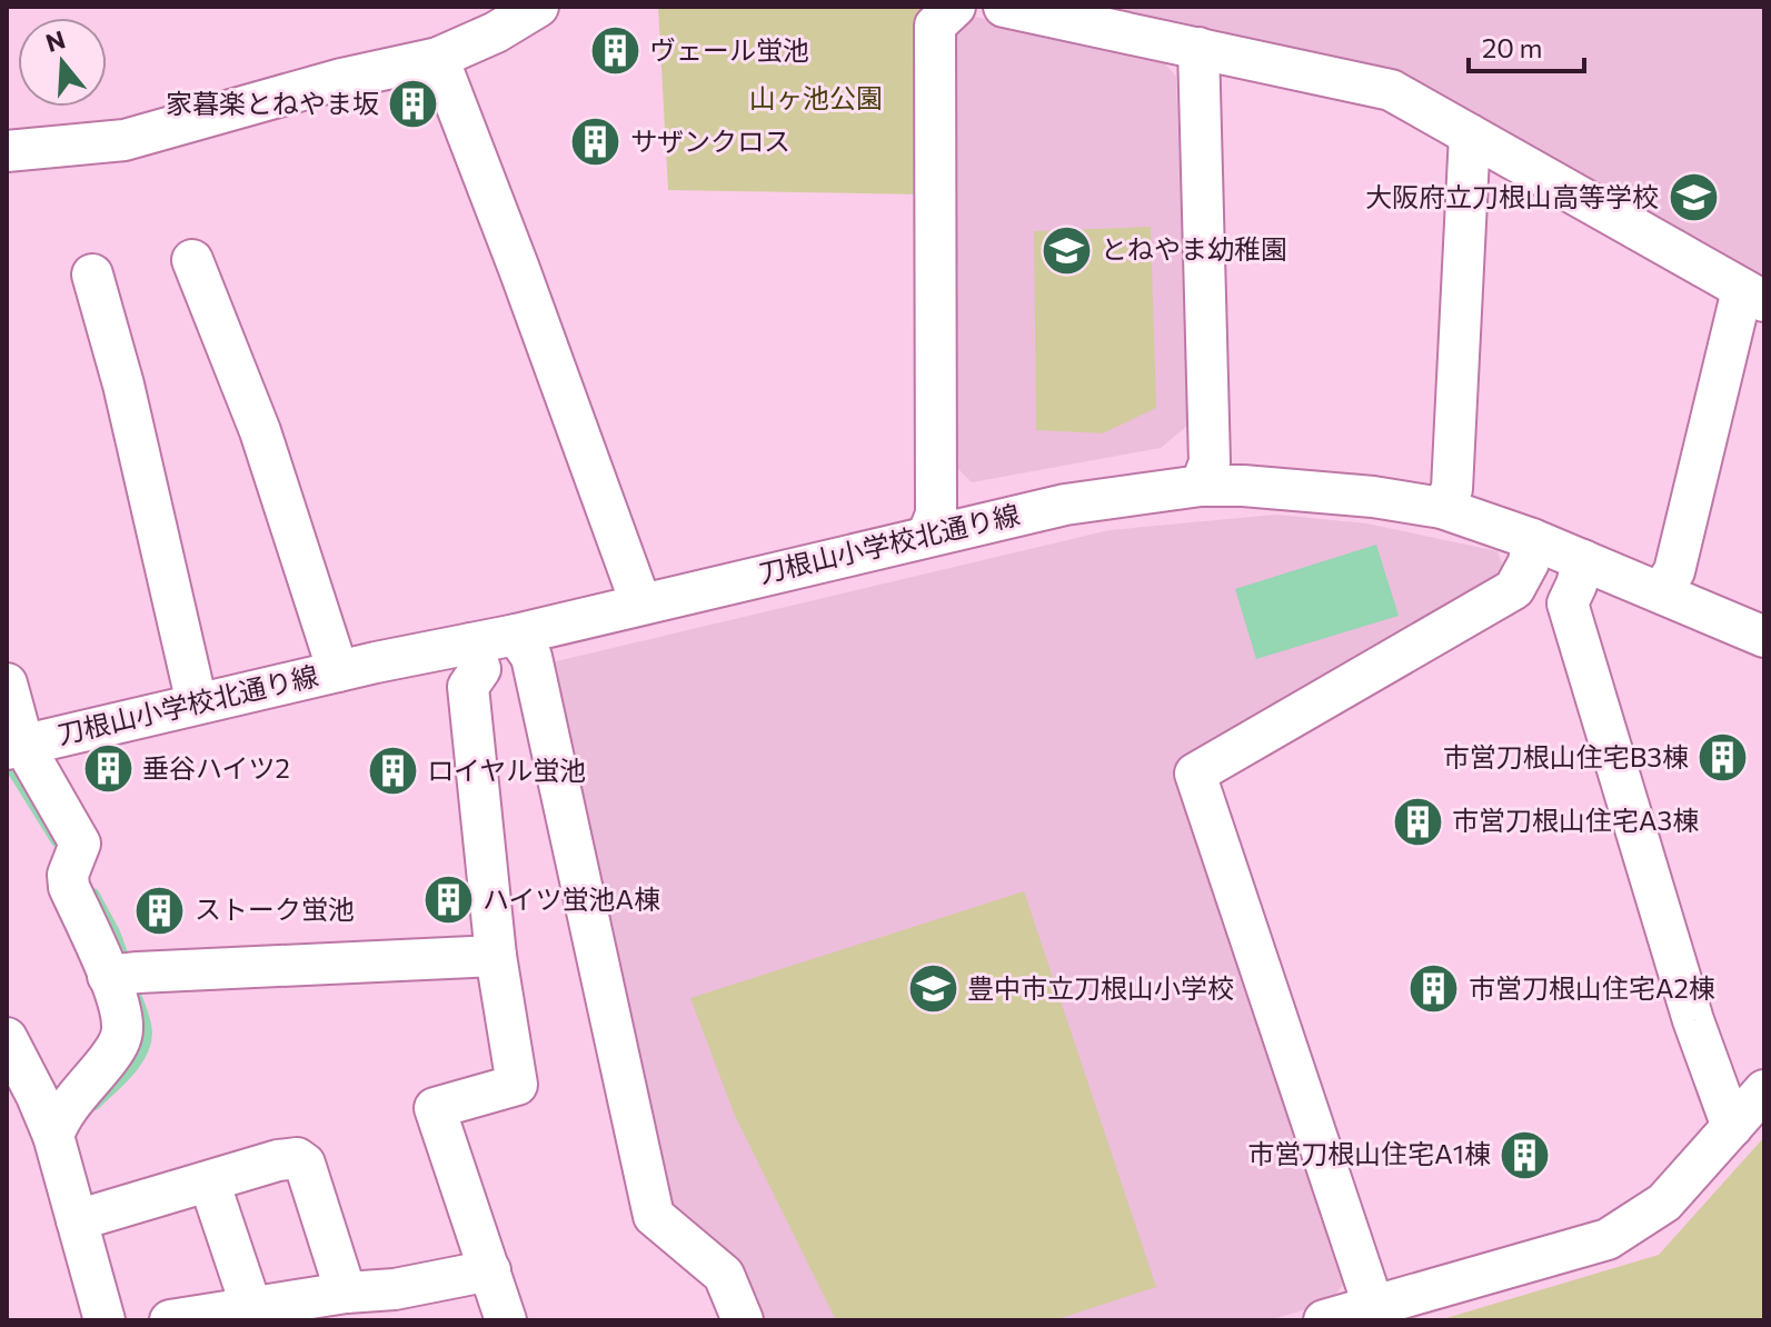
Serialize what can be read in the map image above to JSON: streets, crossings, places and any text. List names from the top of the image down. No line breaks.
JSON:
{"streets":{"street":["刀根山小学校北通り線"]},"parks":["山ヶ池公園"],"places":{"building":["ヴェール蛍池","家暮楽とねやま坂","サザンクロス","市営刀根山住宅B3棟","垂谷ハイツ2","ロイヤル蛍池","市営刀根山住宅A3棟","ハイツ蛍池A棟","ストーク蛍池","市営刀根山住宅A2棟","市営刀根山住宅A1棟"],"school or university":["大阪府立刀根山高等学校","とねやま幼稚園","豊中市立刀根山小学校"]},"scale_bar":"20 m","north":"top"}
